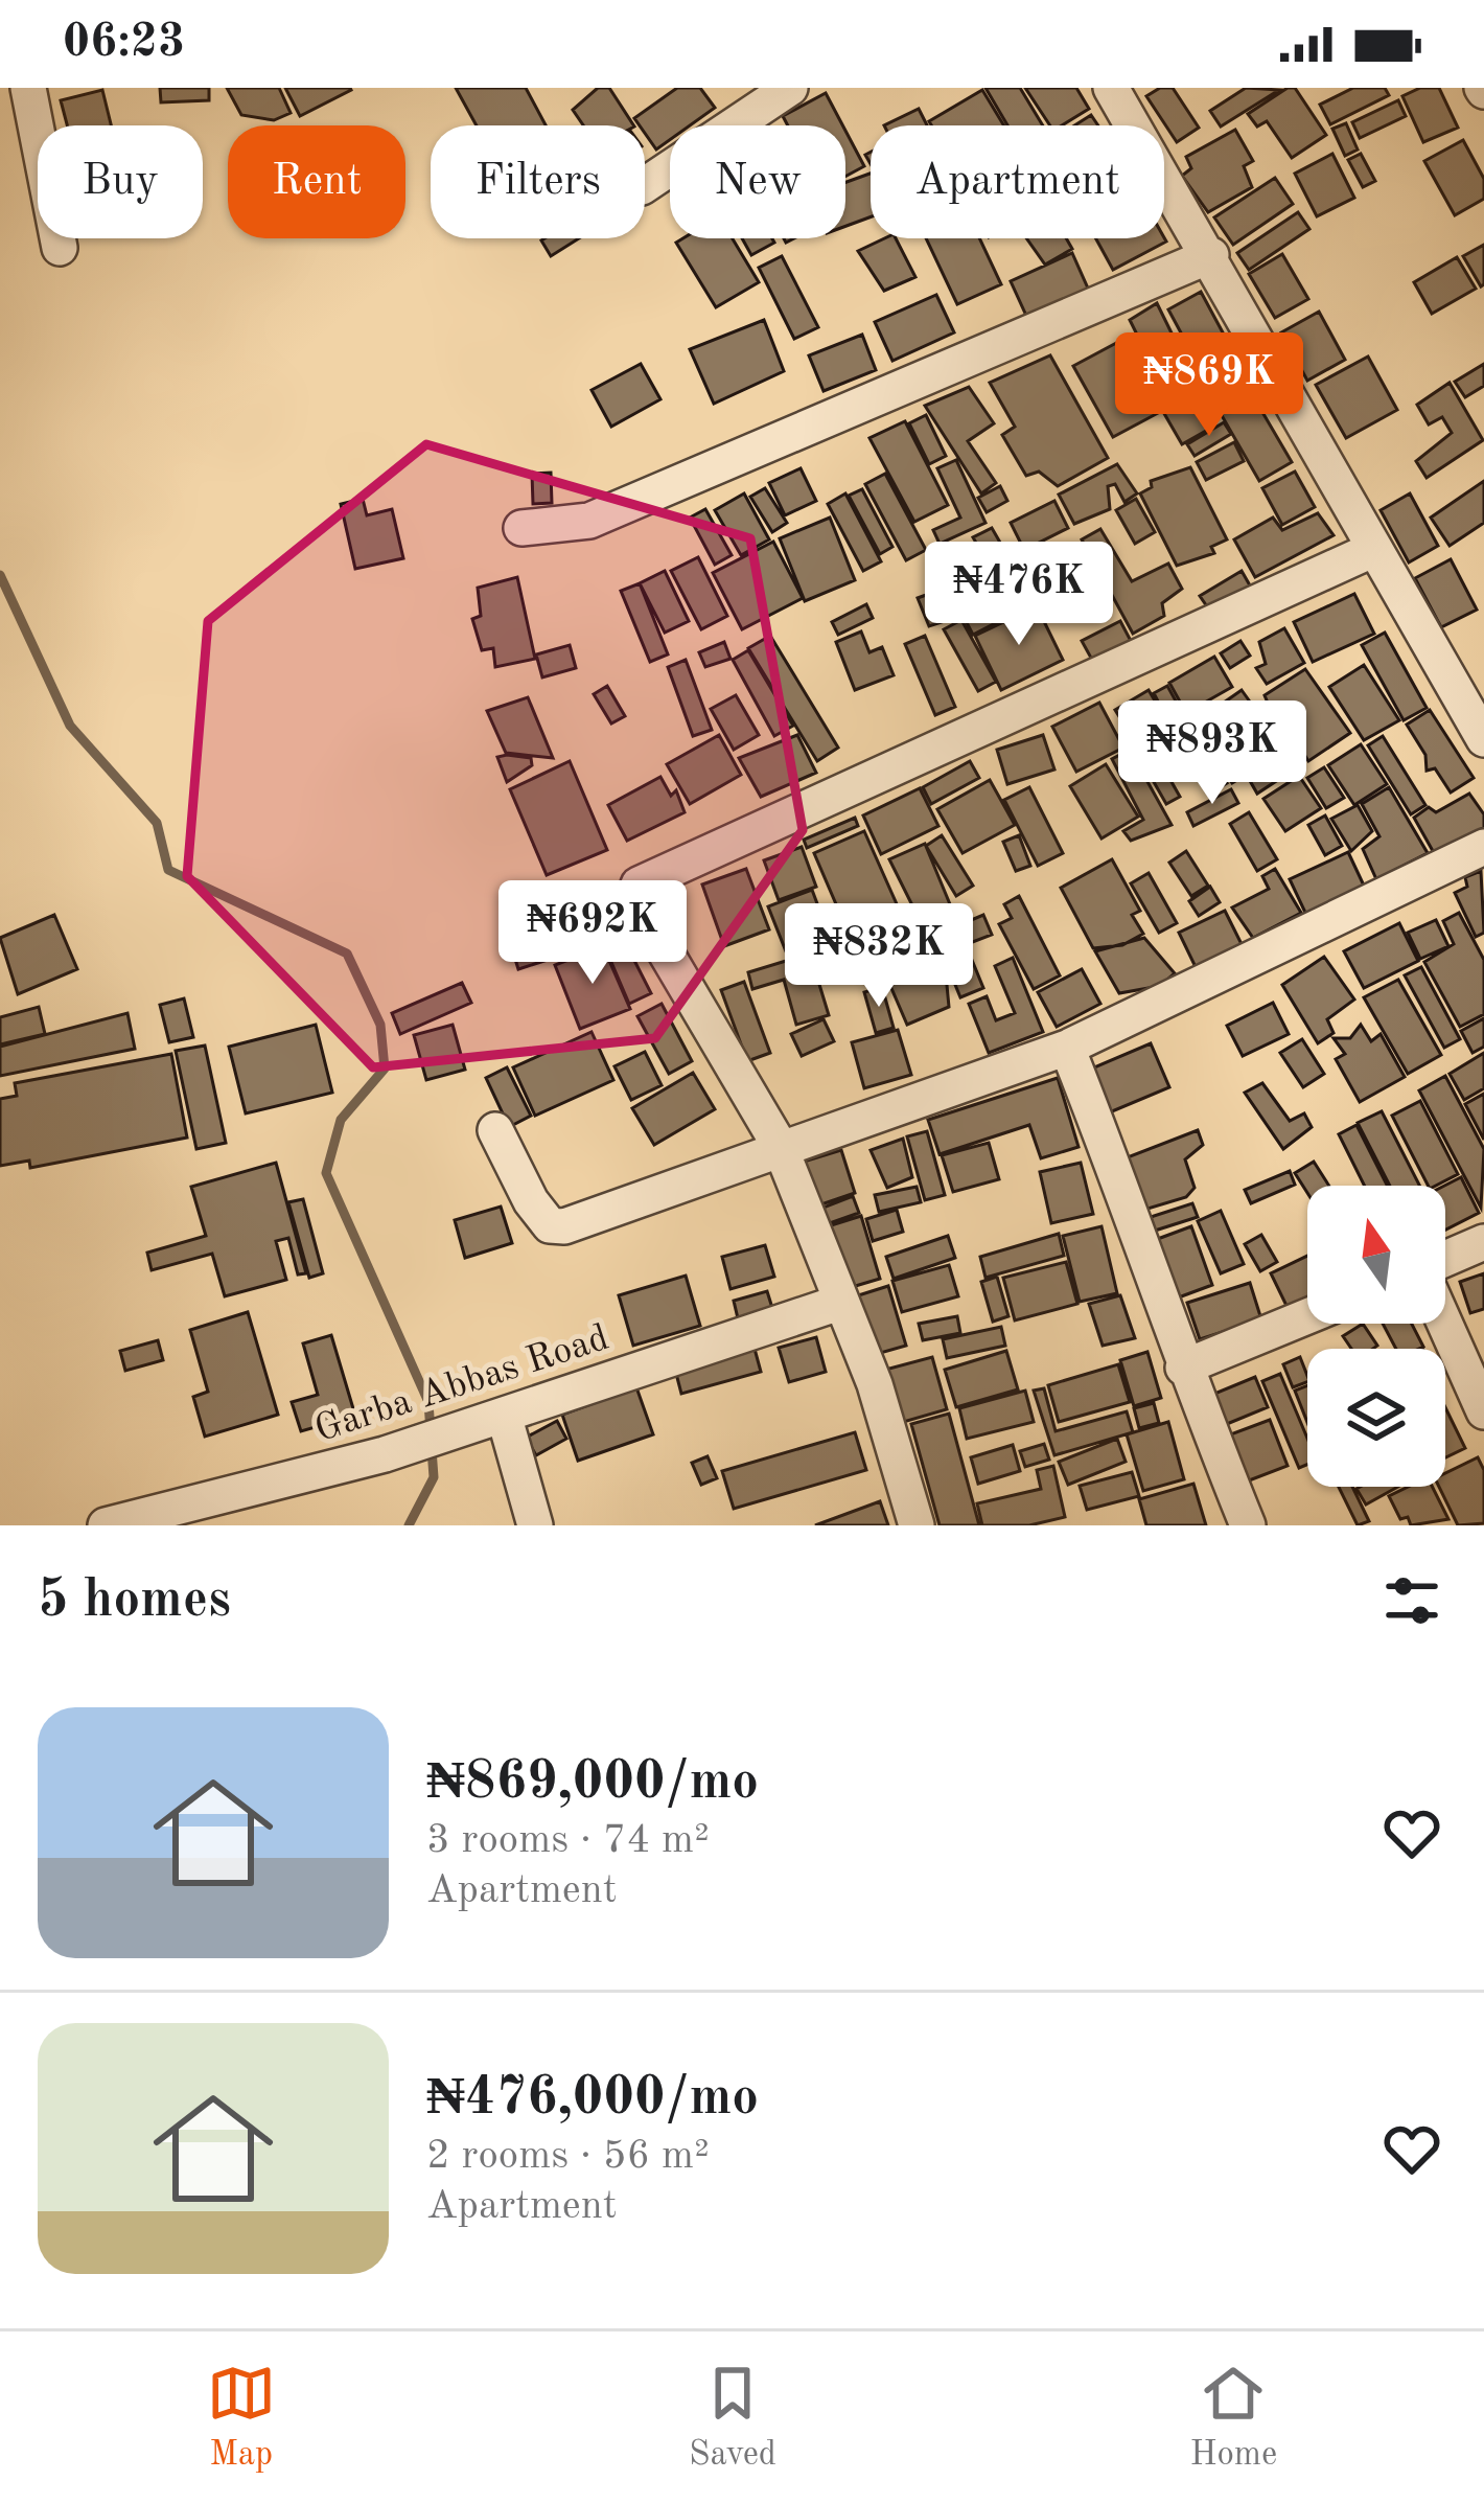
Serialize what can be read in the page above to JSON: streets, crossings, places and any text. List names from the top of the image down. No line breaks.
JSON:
{"streets":{"street":["Garba Abbas Road"]},"north":"top","page":{"status":"06:23","chip":["Buy","Rent","Filters","New","Apartment"],"price":["₦869K","₦476K","₦893K","₦692K","₦832K"],"heading":"5 homes","list":[{"name":"₦869,000/mo","note":"3 rooms · 74 m² · Apartment"},{"name":"₦476,000/mo","note":"2 rooms · 56 m² · Apartment"}],"tabs":["Map","Saved","Home"]}}
